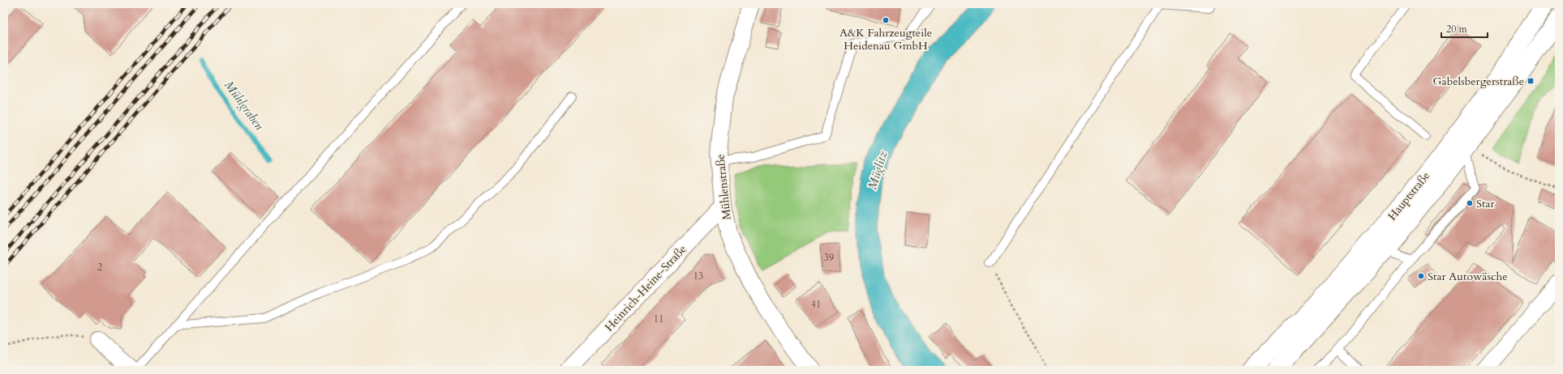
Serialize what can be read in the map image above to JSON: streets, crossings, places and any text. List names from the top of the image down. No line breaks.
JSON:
{"streets":{"main road":["Hauptstraße"],"street":["Mühlenstraße","Heinrich-Heine-Straße"]},"crossings":[["Mühlenstraße","Heinrich-Heine-Straße"]],"water":["Mühlgraben","Müglitz"],"places":{"other":["A&K Fahrzeugteile Heidenau GmbH","Star","Star Autowäsche"],"transit":["Gabelsbergerstraße"]},"house_numbers":["39","2","13","41","11"],"scale_bar":"20 m"}
